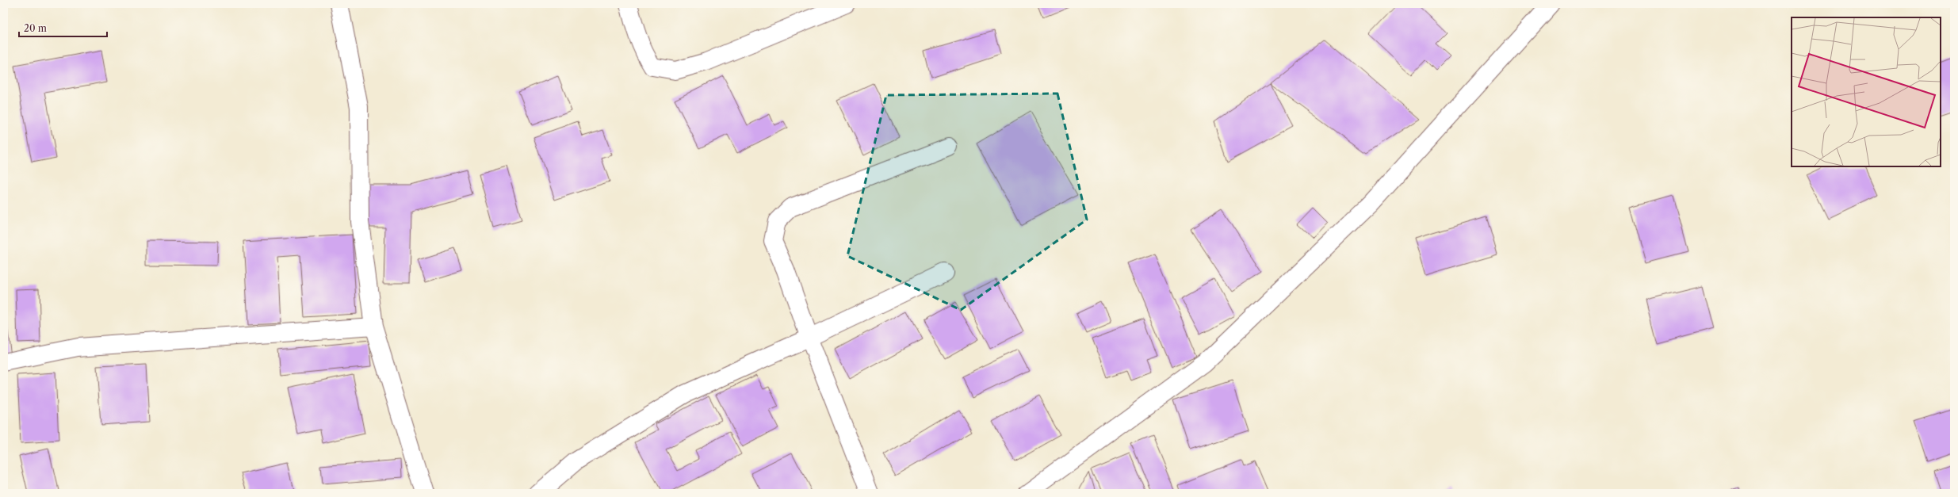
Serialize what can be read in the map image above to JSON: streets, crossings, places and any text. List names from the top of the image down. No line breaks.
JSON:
{"scale_bar":"20 m"}
